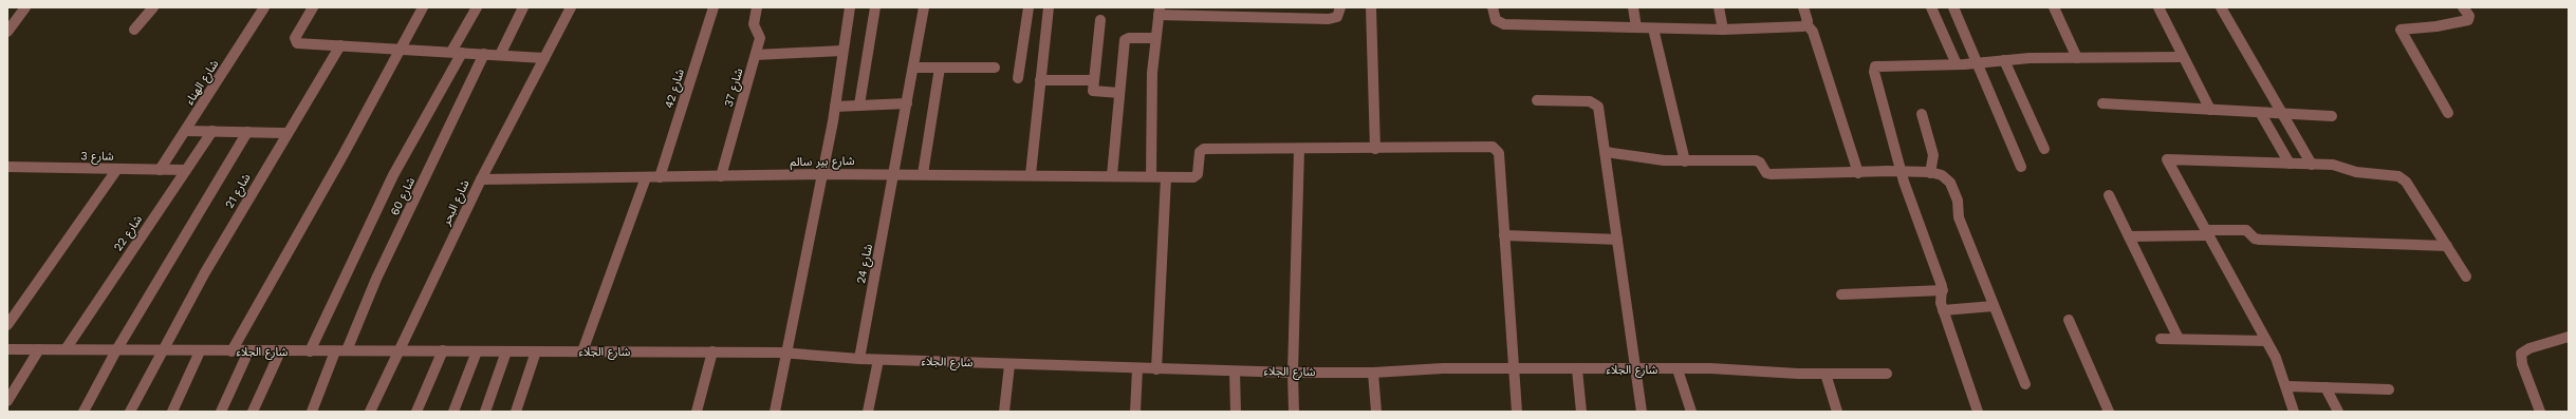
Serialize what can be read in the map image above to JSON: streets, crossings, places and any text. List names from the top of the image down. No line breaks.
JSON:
{"streets":{"street":["شارع الهناء","شارع 37","شارع 42","شارع 3","شارع بير سالم","شارع 21","شارع 60","شارع البحر","شارع 22","شارع 24","شارع الجلاء"]},"crossings":[["شارع الهناء","شارع 3"],["شارع 37","شارع بير سالم"],["شارع 42","شارع بير سالم"],["شارع 3","شارع 22"],["شارع بير سالم","شارع البحر"],["شارع بير سالم","شارع 24"],["شارع 21","شارع الجلاء"],["شارع 60","شارع الجلاء"],["شارع البحر","شارع الجلاء"],["شارع 22","شارع الجلاء"],["شارع 24","شارع الجلاء"]]}
